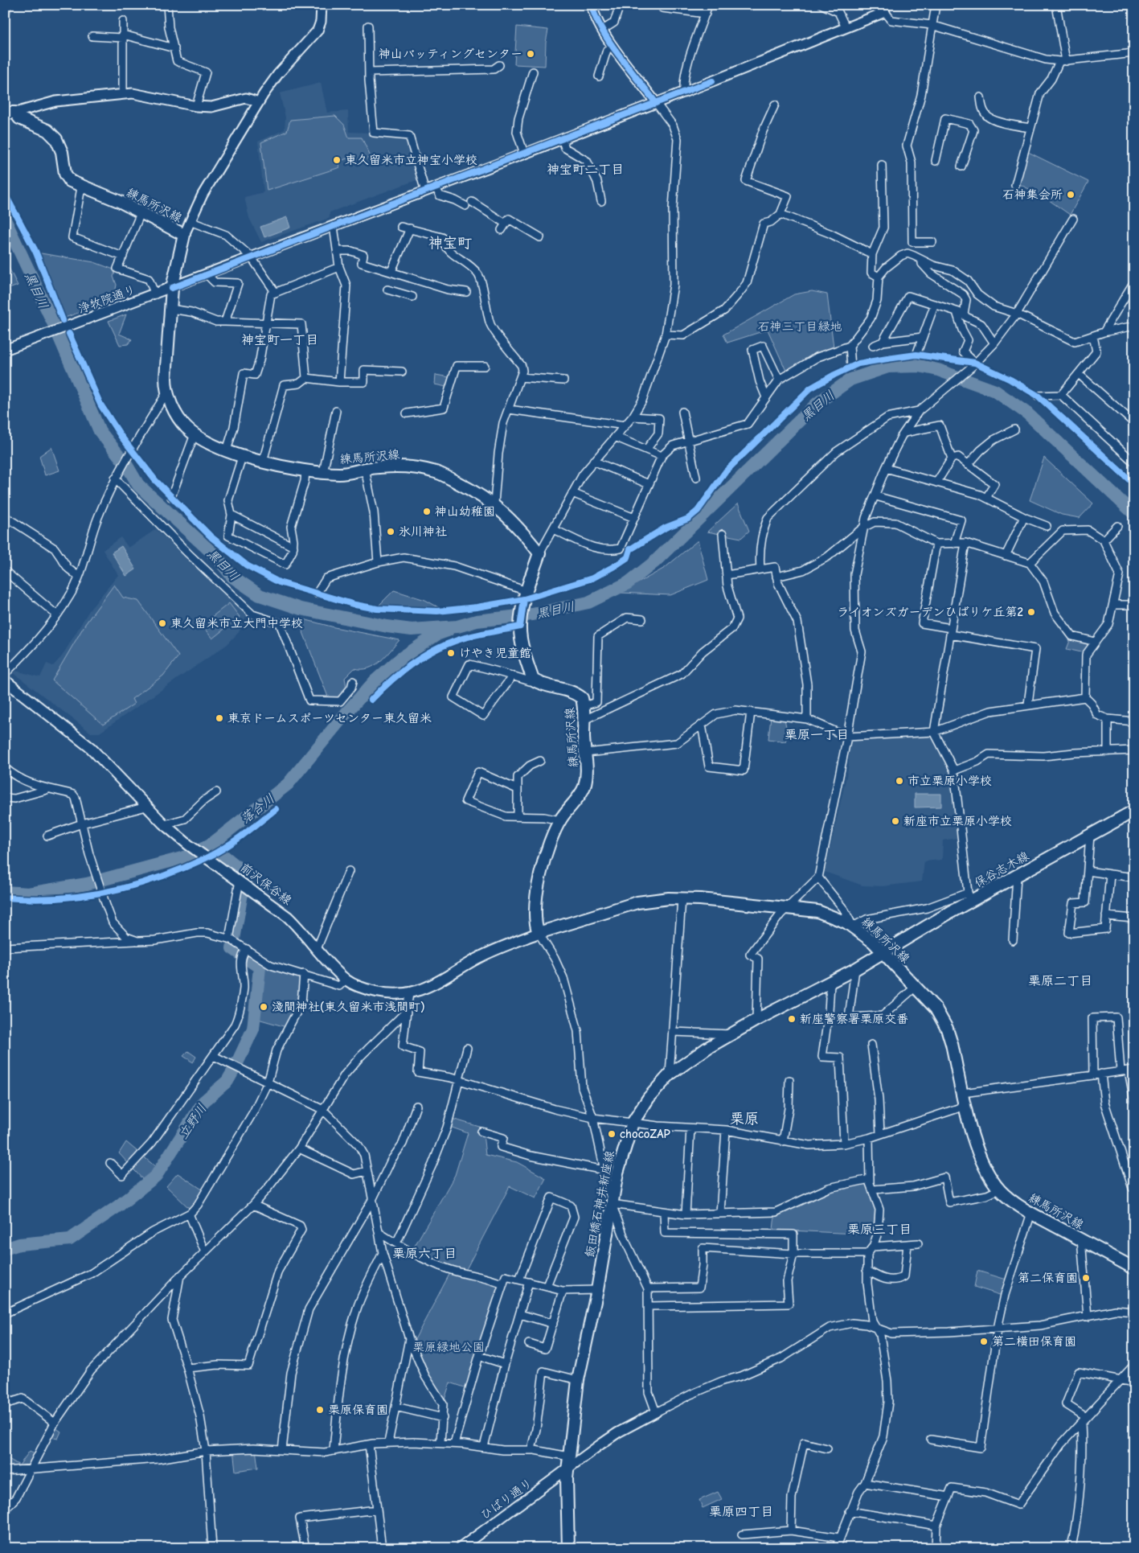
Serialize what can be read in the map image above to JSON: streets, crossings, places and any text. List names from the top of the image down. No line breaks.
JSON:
{"streets":{"main road":["練馬所沢線","保谷志木線","前沢保谷線","飯田橋石神井新座線"],"street":["浄牧院通り","ひばり通り"]},"crossings":[["練馬所沢線","浄牧院通り"],["練馬所沢線","保谷志木線"],["練馬所沢線","前沢保谷線"],["練馬所沢線","飯田橋石神井新座線"],["保谷志木線","飯田橋石神井新座線"],["飯田橋石神井新座線","ひばり通り"]],"districts":["神宝町二丁目","神宝町","神宝町一丁目","栗原一丁目","栗原二丁目","栗原","栗原三丁目","栗原六丁目","栗原四丁目"],"water":["黒目川","落合川","立野川"],"parks":["石神三丁目緑地","栗原緑地公園"],"places":["神山バッティングセンター","東久留米市立神宝小学校","石神集会所","神山幼稚園","氷川神社","ライオンズガーデンひばりケ丘第2","東久留米市立大門中学校","けやき児童館","東京ドームスポーツセンター東久留米","市立栗原小学校","新座市立栗原小学校","淺間神社(東久留米市浅間町)","新座警察署栗原交番","chocoZAP","第二保育園","第二横田保育園","栗原保育園"]}
